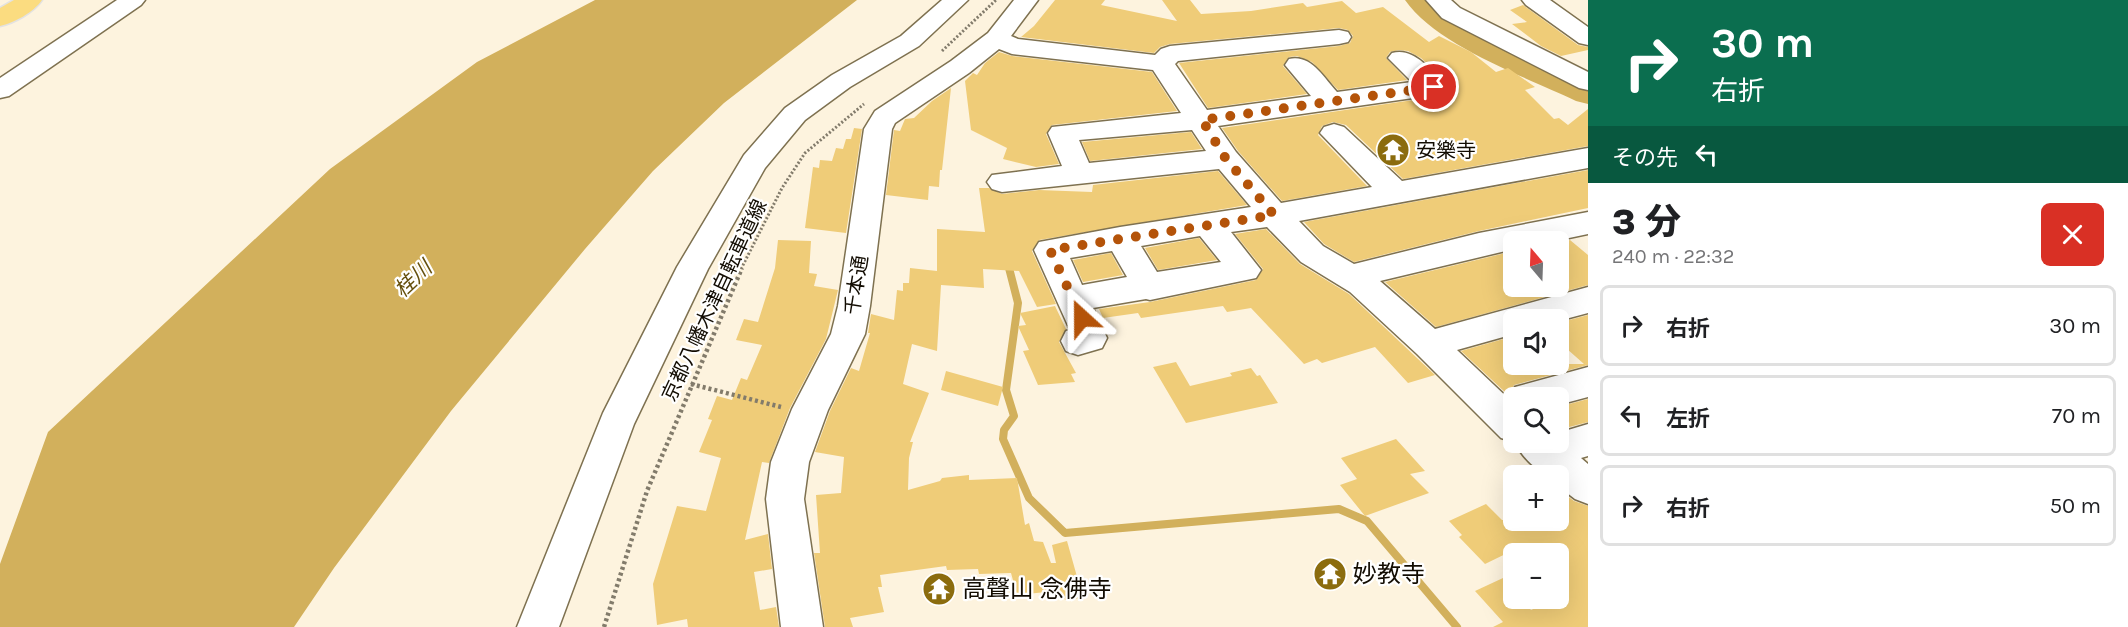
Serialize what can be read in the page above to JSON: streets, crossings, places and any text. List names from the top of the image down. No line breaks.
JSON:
{"streets":{"street":["千本通"],"path":["京都八幡木津自転車道線"]},"water":["桂川"],"places":{"temple":["安樂寺","妙教寺","高聲山 念佛寺"]},"north":"top","page":{"turn":["30 m","右折"],"then":"その先","heading":["3 分","240 m · 22:32"],"map_buttons":["+","−"],"list":[{"name":"右折","value":"30 m"},{"name":"左折","value":"70 m"},{"name":"右折","value":"50 m"}]}}
